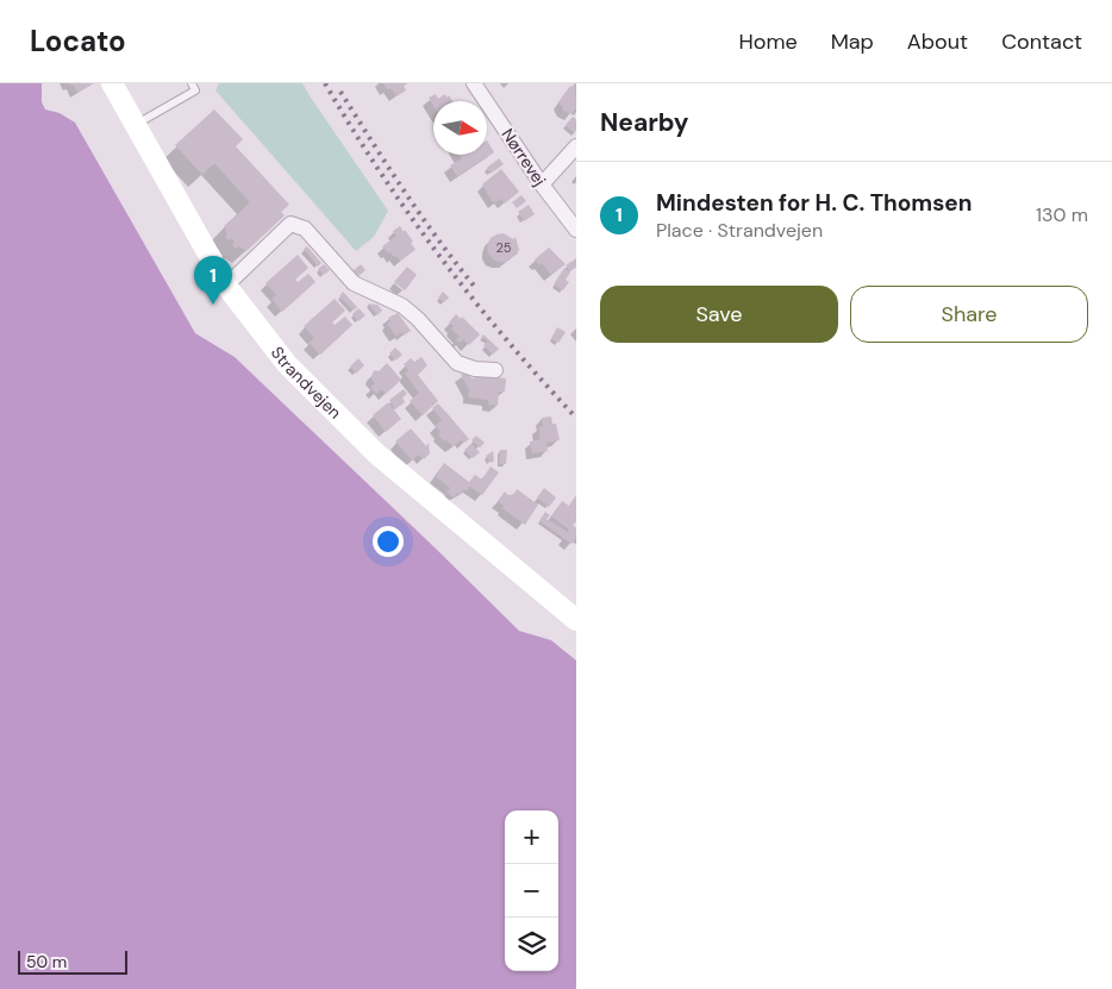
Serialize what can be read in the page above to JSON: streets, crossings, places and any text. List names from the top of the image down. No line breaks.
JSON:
{"streets":{"main road":["Strandvejen"],"street":["Nørrevej"]},"house_numbers":["25"],"scale_bar":"50 m","north":"right","page":{"header":"Locato","nav":["Home","Map","About","Contact"],"heading":"Nearby","list":[{"mark":"1","name":"Mindesten for H. C. Thomsen","note":"Place · Strandvejen","value":"130 m"}],"pins":"1","buttons":["Save","Share"],"map_buttons":["+","−"],"scale":"50 m"}}
